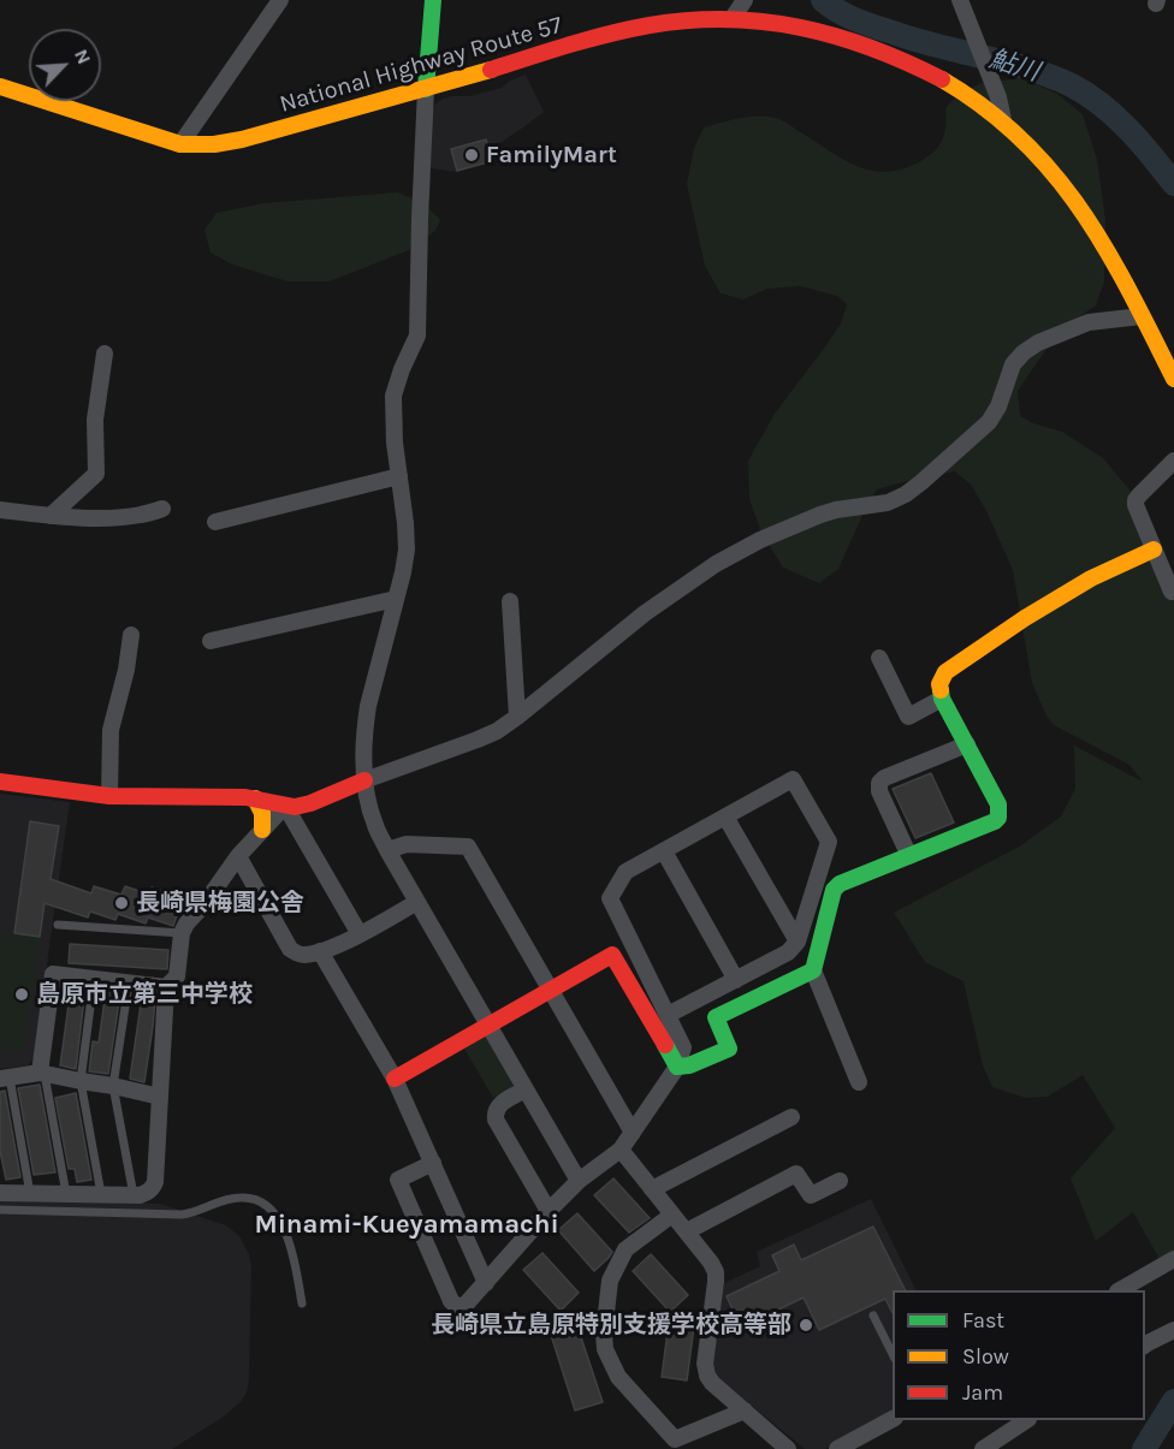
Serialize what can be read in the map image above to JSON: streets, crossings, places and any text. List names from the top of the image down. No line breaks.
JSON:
{"streets":{"main road":["National Highway Route 57"]},"districts":["Minami-Kueyamamachi"],"water":["鮎川"],"places":["FamilyMart","長崎県梅園公舎","島原市立第三中学校","長崎県立島原特別支援学校高等部"],"legend":["Fast","Slow","Jam"],"north":"top right"}
